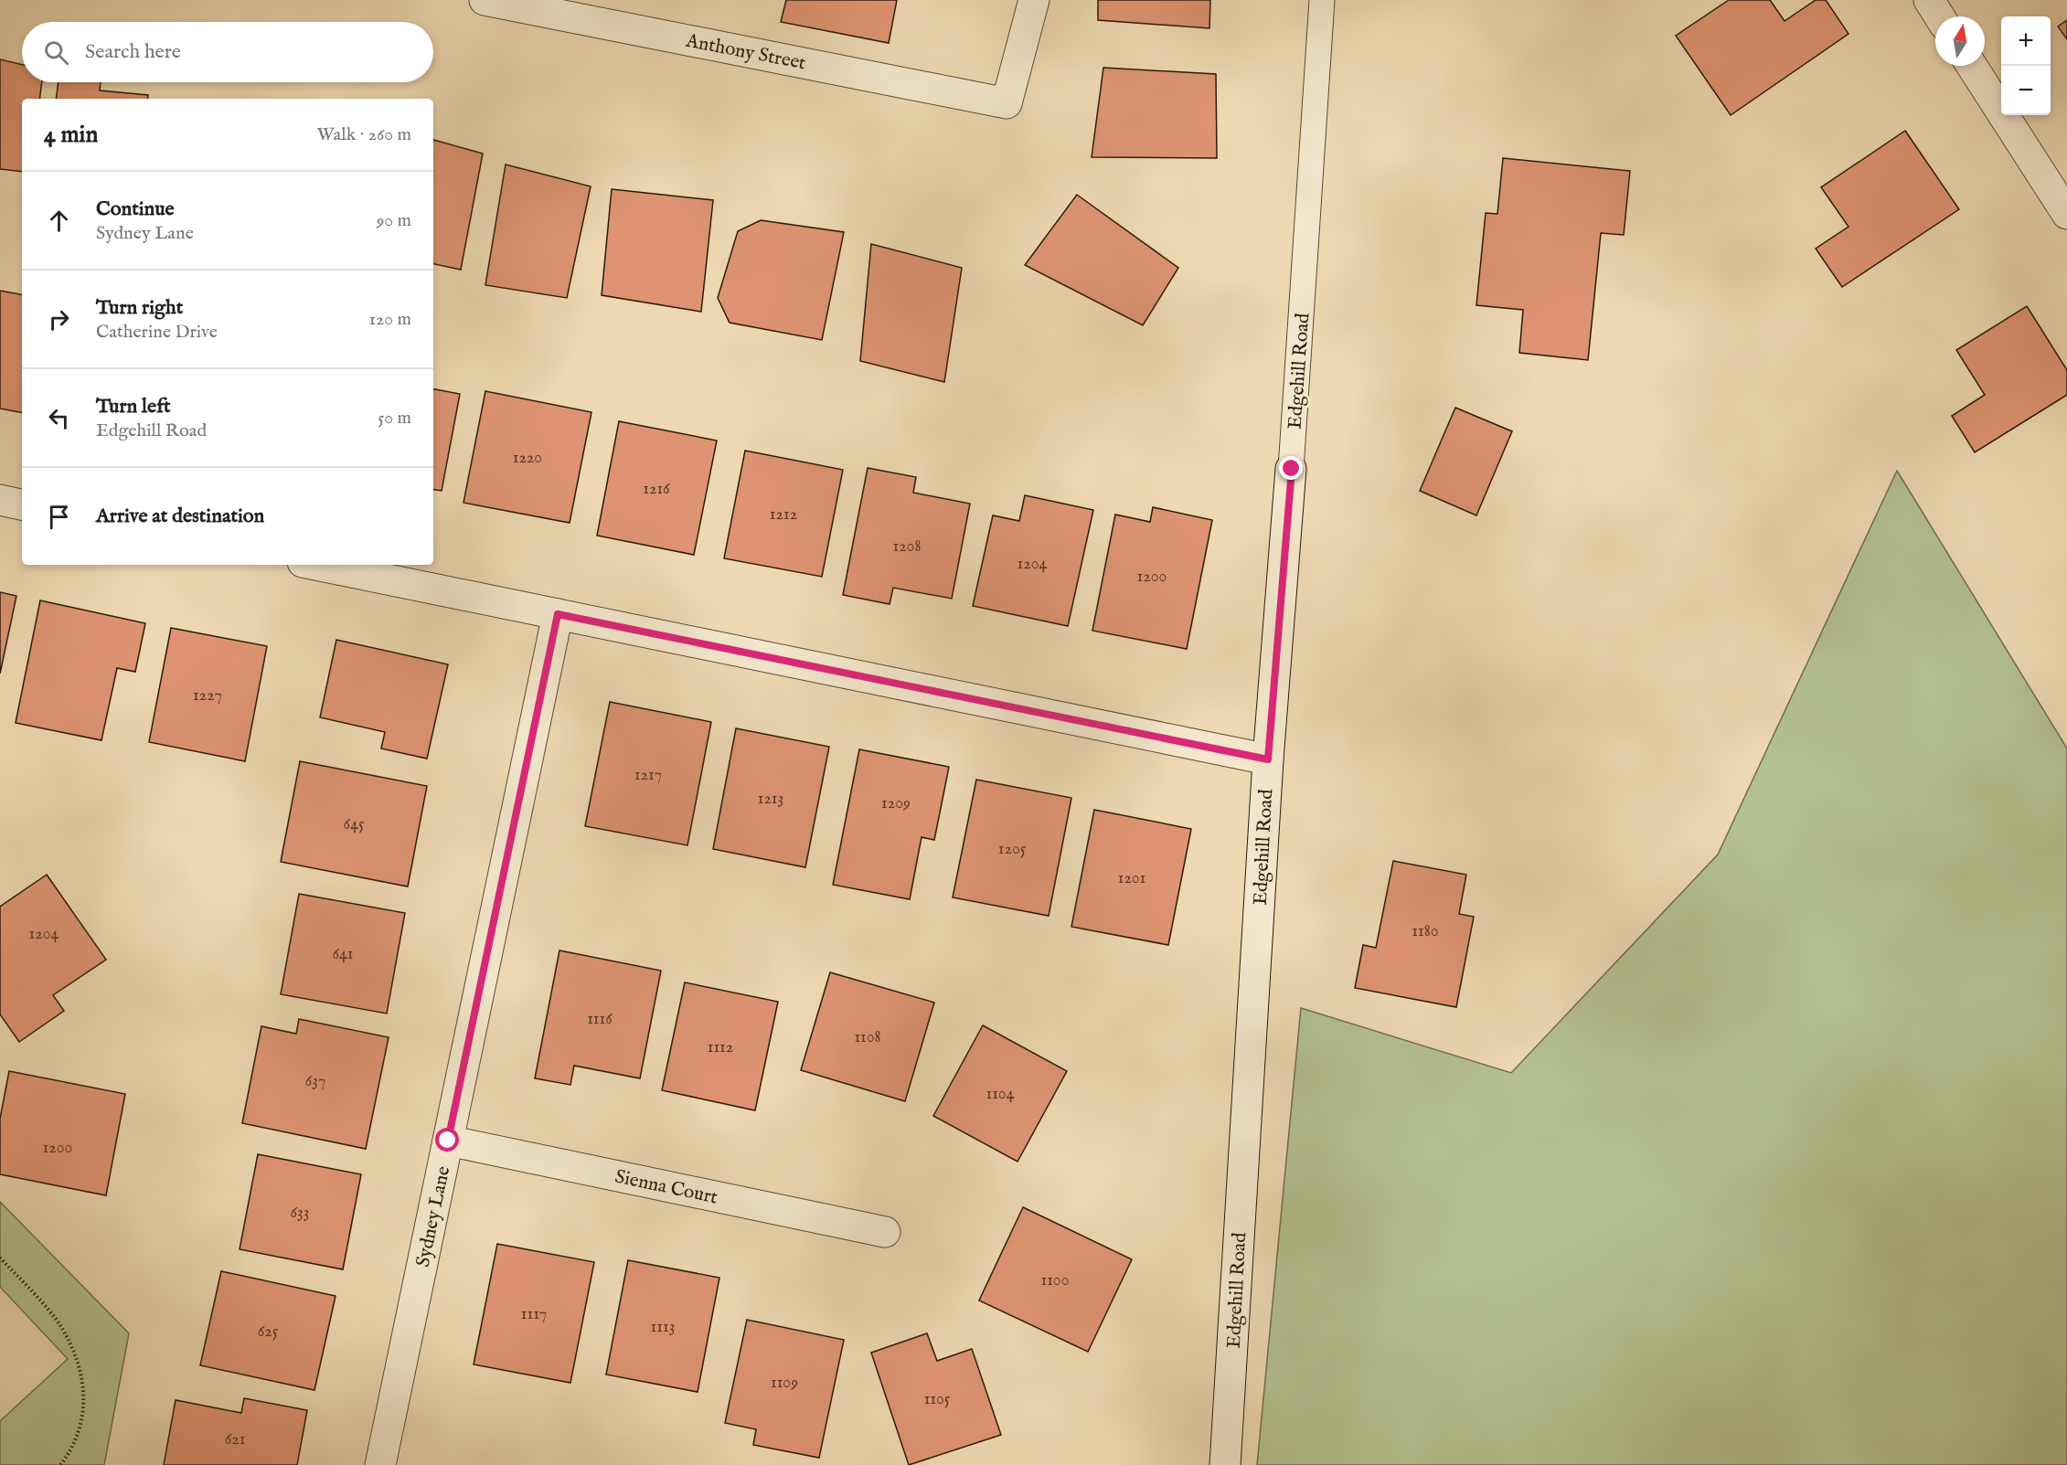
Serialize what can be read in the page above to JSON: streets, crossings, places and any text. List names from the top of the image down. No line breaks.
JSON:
{"streets":{"street":["Anthony Street","Edgehill Road","Sienna Court","Sydney Lane"]},"crossings":[["Sienna Court","Sydney Lane"]],"house_numbers":["1220","1216","1212","1208","1204","1200","1227","1217","1213","1209","645","1205","1201","1180","1204","641","1116","1108","1112","637","1104","1200","633","1100","1117","1113","625","1109","1105","621"],"north":"top","page":{"map_buttons":["+","−"],"search":"Search here","heading":["4 min","Walk · 260 m"],"list":[["Continue","Sydney Lane","90 m"],["Turn right","Catherine Drive","120 m"],["Turn left","Edgehill Road","50 m"],"Arrive at destination"]}}
